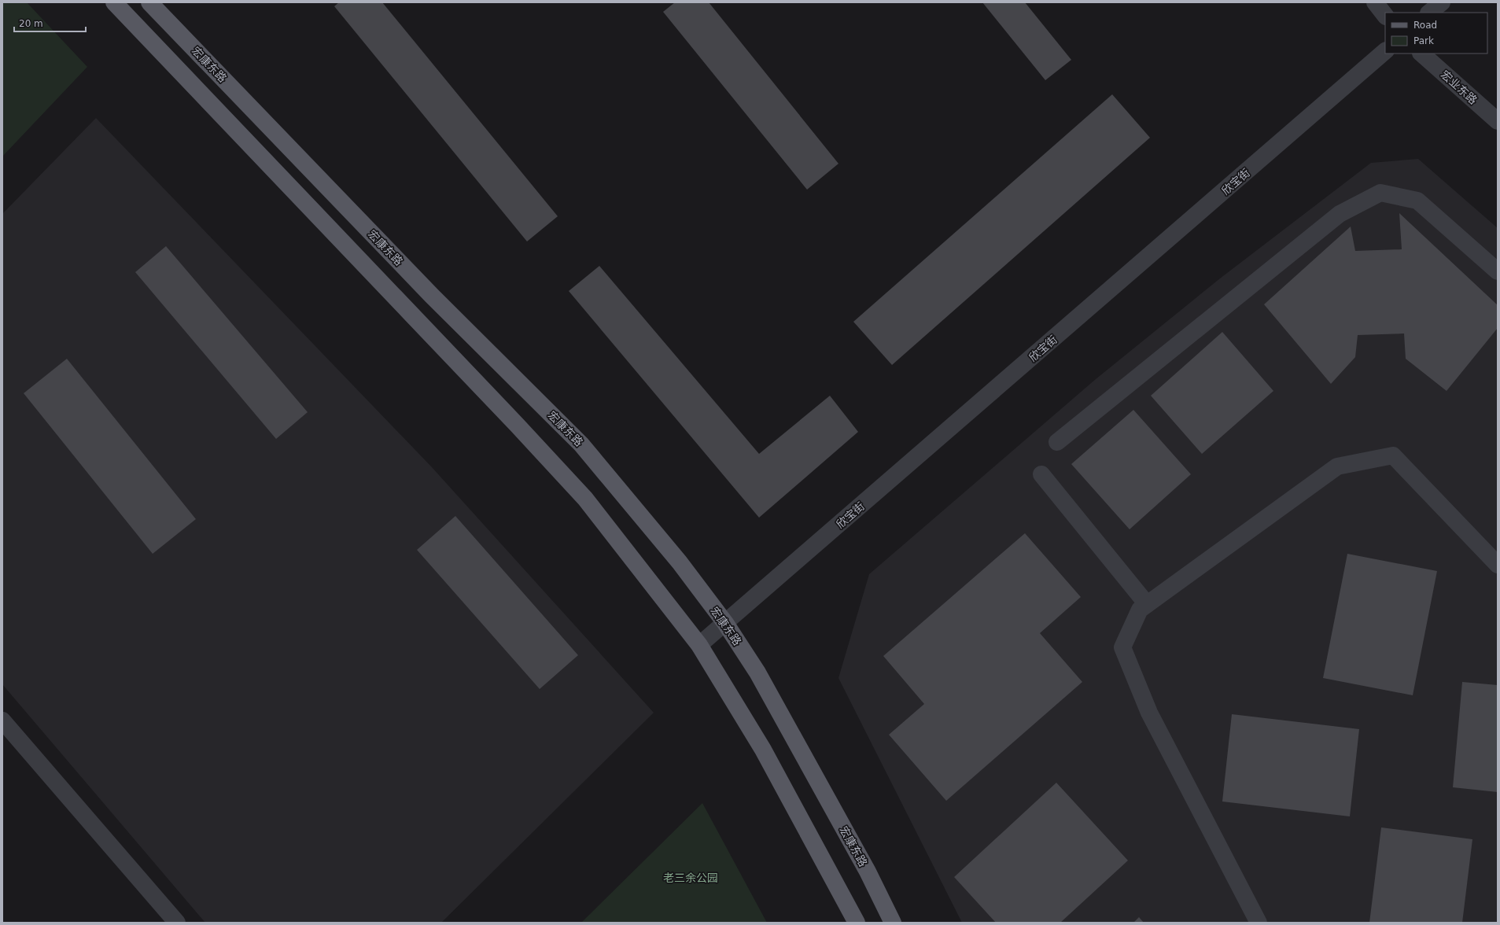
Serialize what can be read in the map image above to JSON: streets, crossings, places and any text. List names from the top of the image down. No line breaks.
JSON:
{"streets":{"main road":["宏康东路"],"street":["宏业东路","欣宝街"]},"crossings":[["宏康东路","欣宝街"]],"parks":["老三余公园"],"legend":["Road","Park"],"scale_bar":"20 m"}
